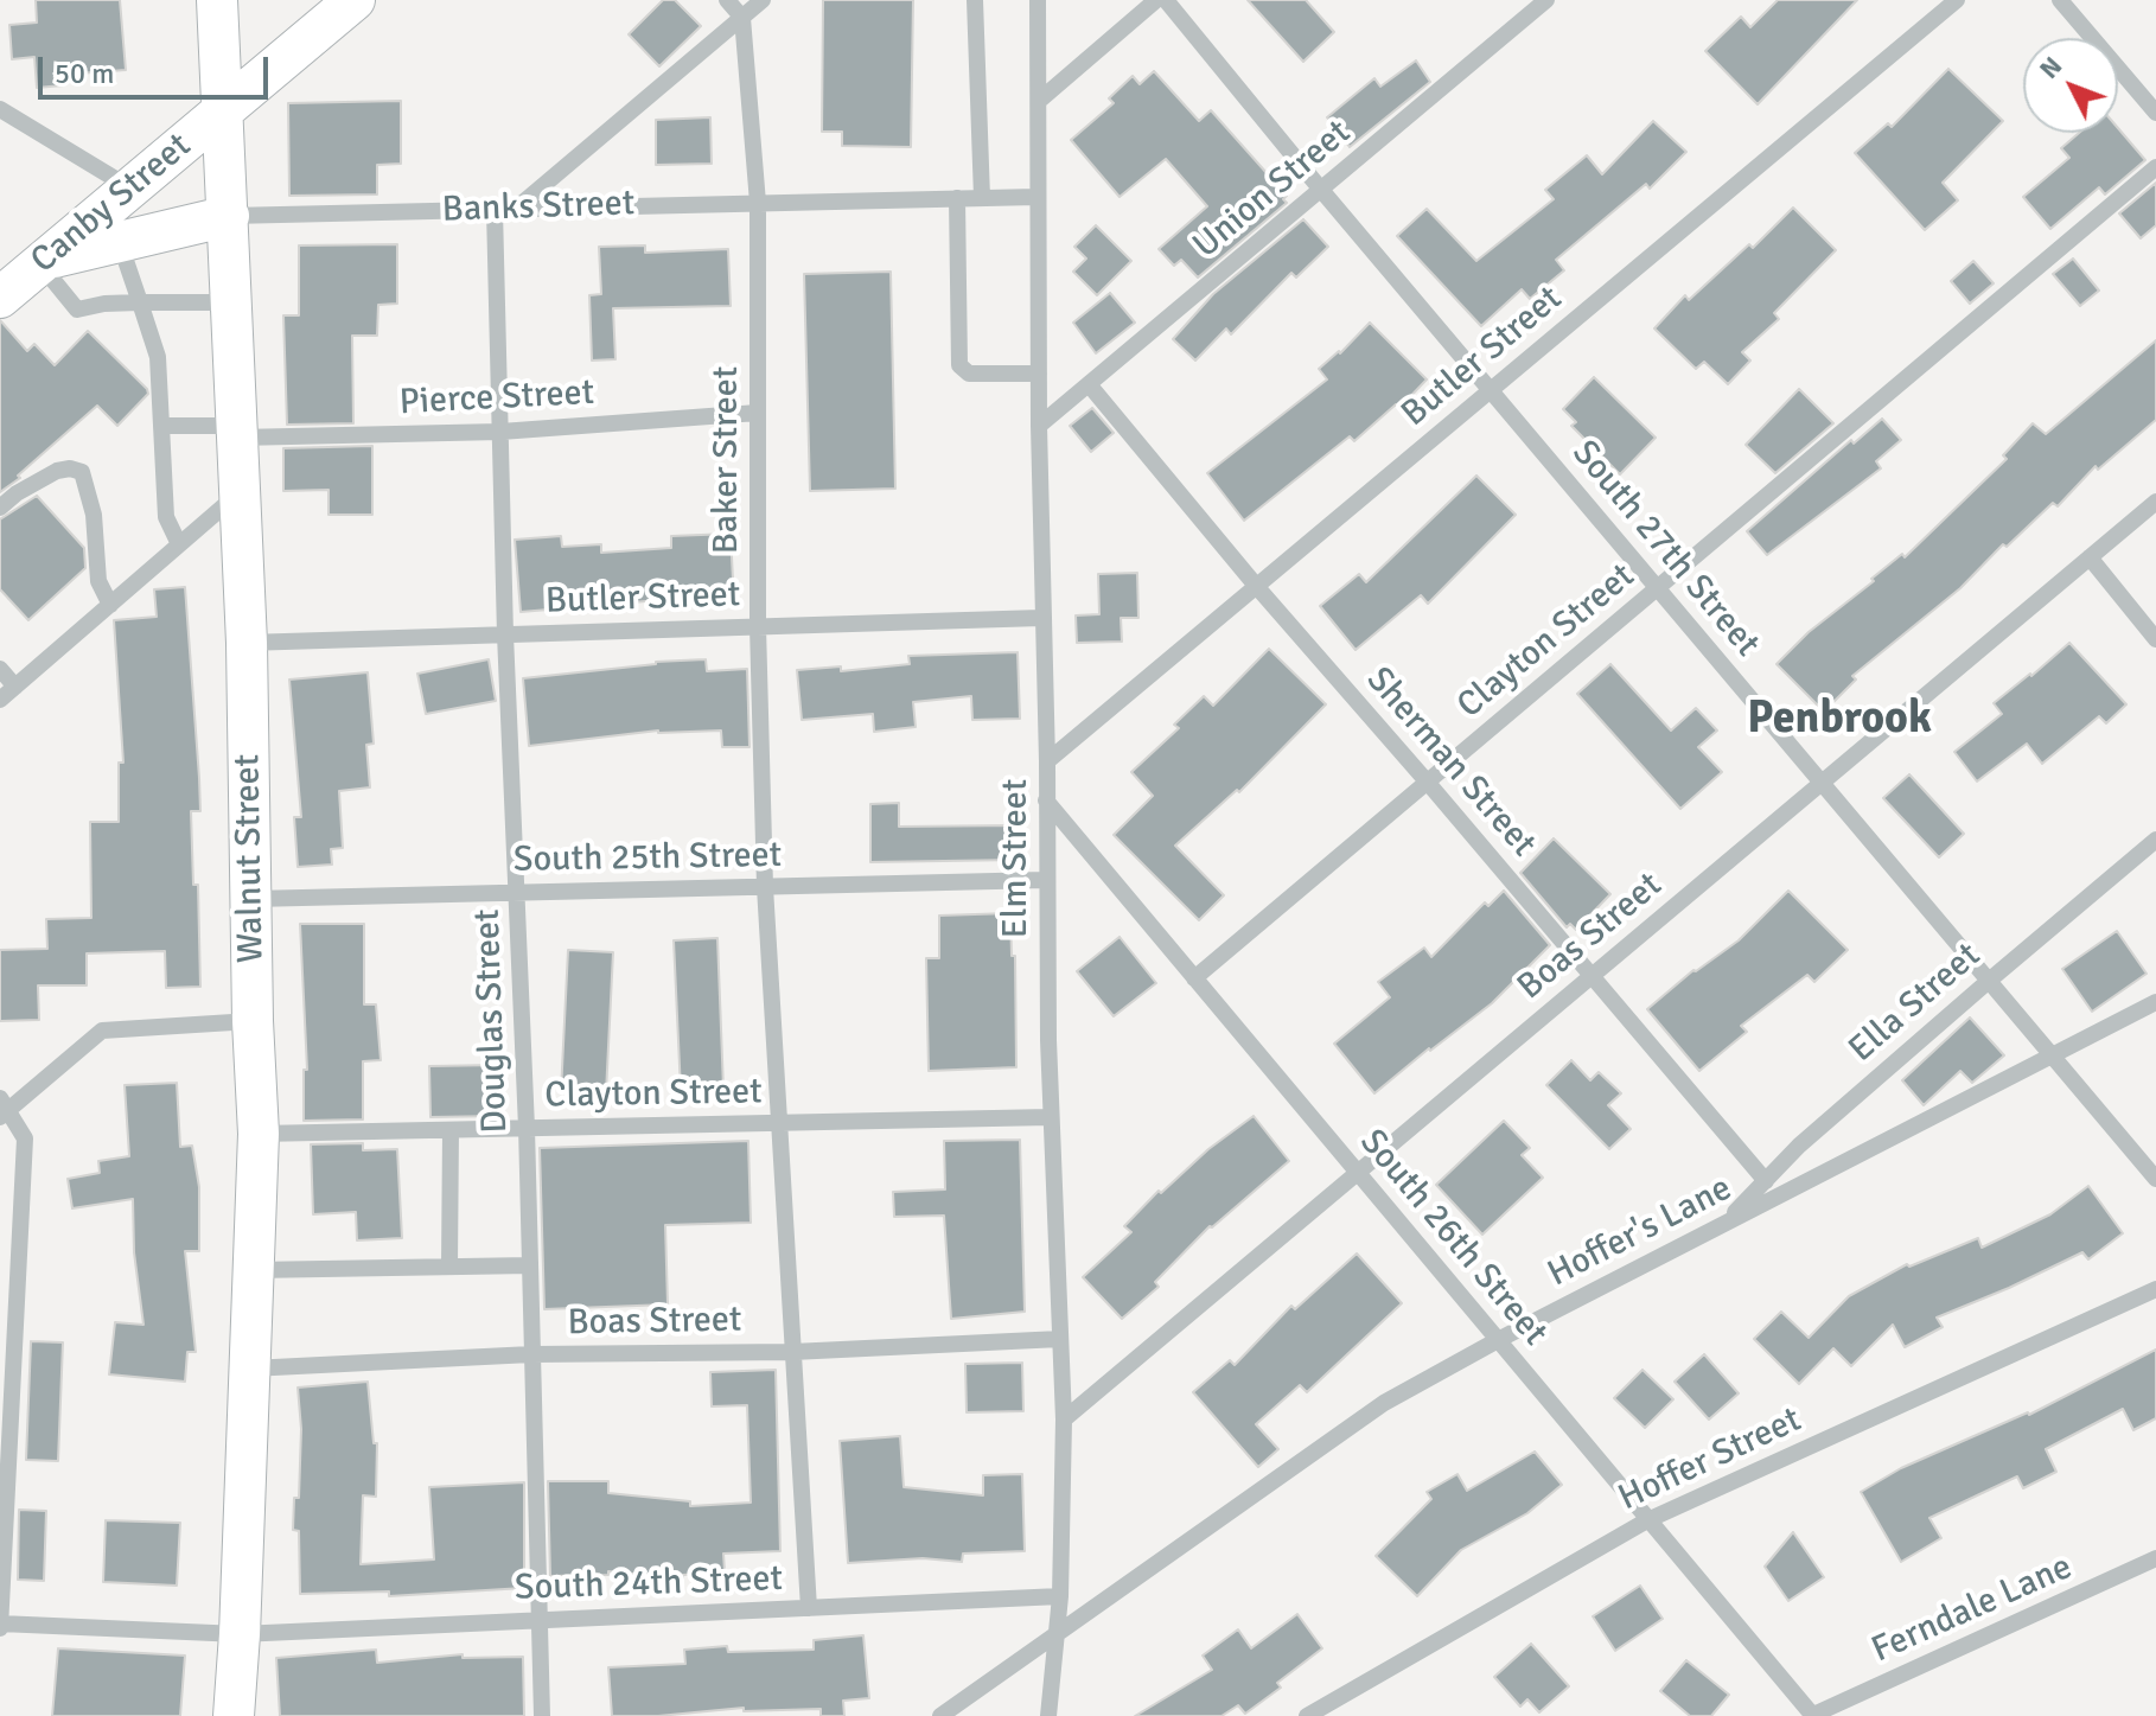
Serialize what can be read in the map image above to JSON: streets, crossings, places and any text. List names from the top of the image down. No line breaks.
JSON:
{"streets":{"main road":["Canby Street","Banks Street","Walnut Street"],"street":["Union Street","Butler Street","Pierce Street","Baker Street","South 27th Street","Clayton Street","Sherman Street","South 25th Street","Elm Street","Boas Street","Ella Street","Douglas Street","Hoffer's Lane","South 26th Street","Hoffer Street","South 24th Street","Ferndale Lane"]},"crossings":[["Union Street","South 27th Street"],["Union Street","Sherman Street"],["Union Street","Elm Street"],["Canby Street","Banks Street"],["Canby Street","Walnut Street"],["Banks Street","Baker Street"],["Banks Street","Walnut Street"],["Banks Street","Elm Street"],["Banks Street","Douglas Street"],["Butler Street","Baker Street"],["Butler Street","South 27th Street"],["Butler Street","Sherman Street"],["Butler Street","Walnut Street"],["Butler Street","Elm Street"],["Butler Street","Douglas Street"],["Pierce Street","Baker Street"],["Pierce Street","Walnut Street"],["Pierce Street","Douglas Street"],["Baker Street","Clayton Street"],["Baker Street","South 25th Street"],["Baker Street","Boas Street"],["Baker Street","South 24th Street"],["South 27th Street","Clayton Street"],["South 27th Street","Boas Street"],["South 27th Street","Ella Street"],["South 27th Street","Hoffer's Lane"],["Clayton Street","Sherman Street"],["Clayton Street","Walnut Street"],["Clayton Street","Elm Street"],["Clayton Street","Douglas Street"],["Clayton Street","South 26th Street"],["Sherman Street","Boas Street"],["Sherman Street","Ella Street"],["Walnut Street","South 25th Street"],["Walnut Street","Boas Street"],["Walnut Street","South 24th Street"],["South 25th Street","Elm Street"],["South 25th Street","Douglas Street"],["Elm Street","Boas Street"],["Elm Street","Hoffer's Lane"],["Elm Street","South 26th Street"],["Elm Street","South 24th Street"],["Boas Street","Douglas Street"],["Boas Street","South 26th Street"],["Ella Street","Hoffer's Lane"],["Douglas Street","South 24th Street"],["Hoffer's Lane","South 26th Street"],["South 26th Street","Hoffer Street"],["South 26th Street","Ferndale Lane"]],"districts":["Penbrook"],"scale_bar":"50 m","north":"top left"}
